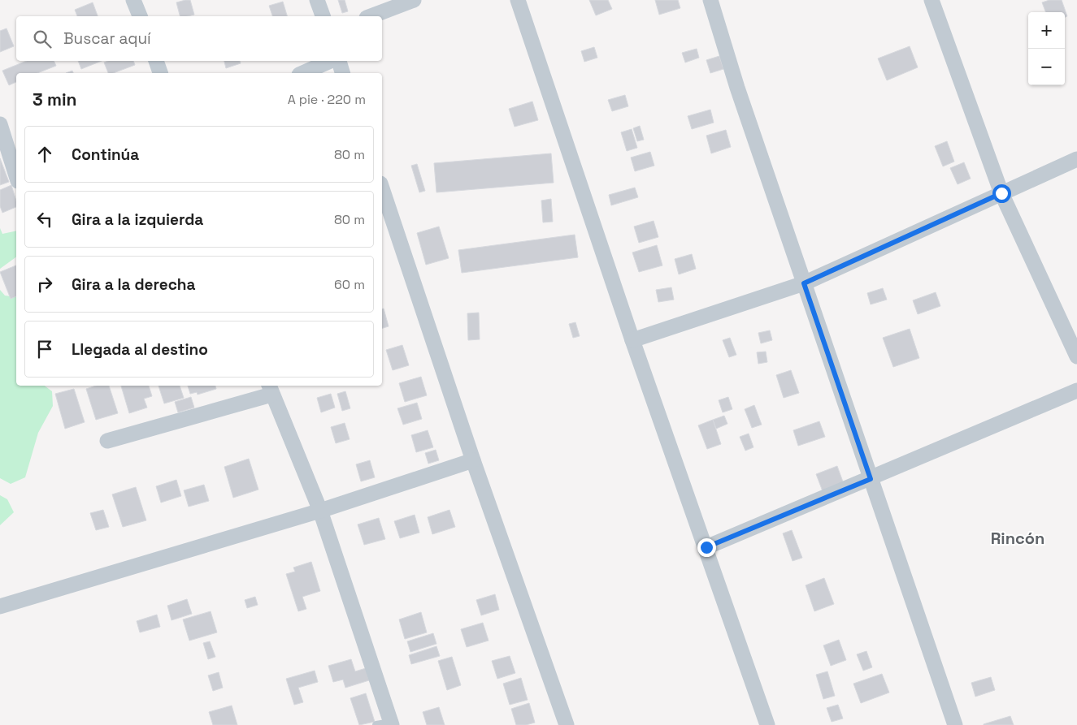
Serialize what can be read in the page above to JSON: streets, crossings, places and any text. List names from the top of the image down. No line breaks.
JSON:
{"districts":["Rincón"],"page":{"map_buttons":["+","−"],"search":"Buscar aquí","heading":["3 min","A pie · 220 m"],"list":[["Continúa","80 m"],["Gira a la izquierda","80 m"],["Gira a la derecha","60 m"],"Llegada al destino"]}}
